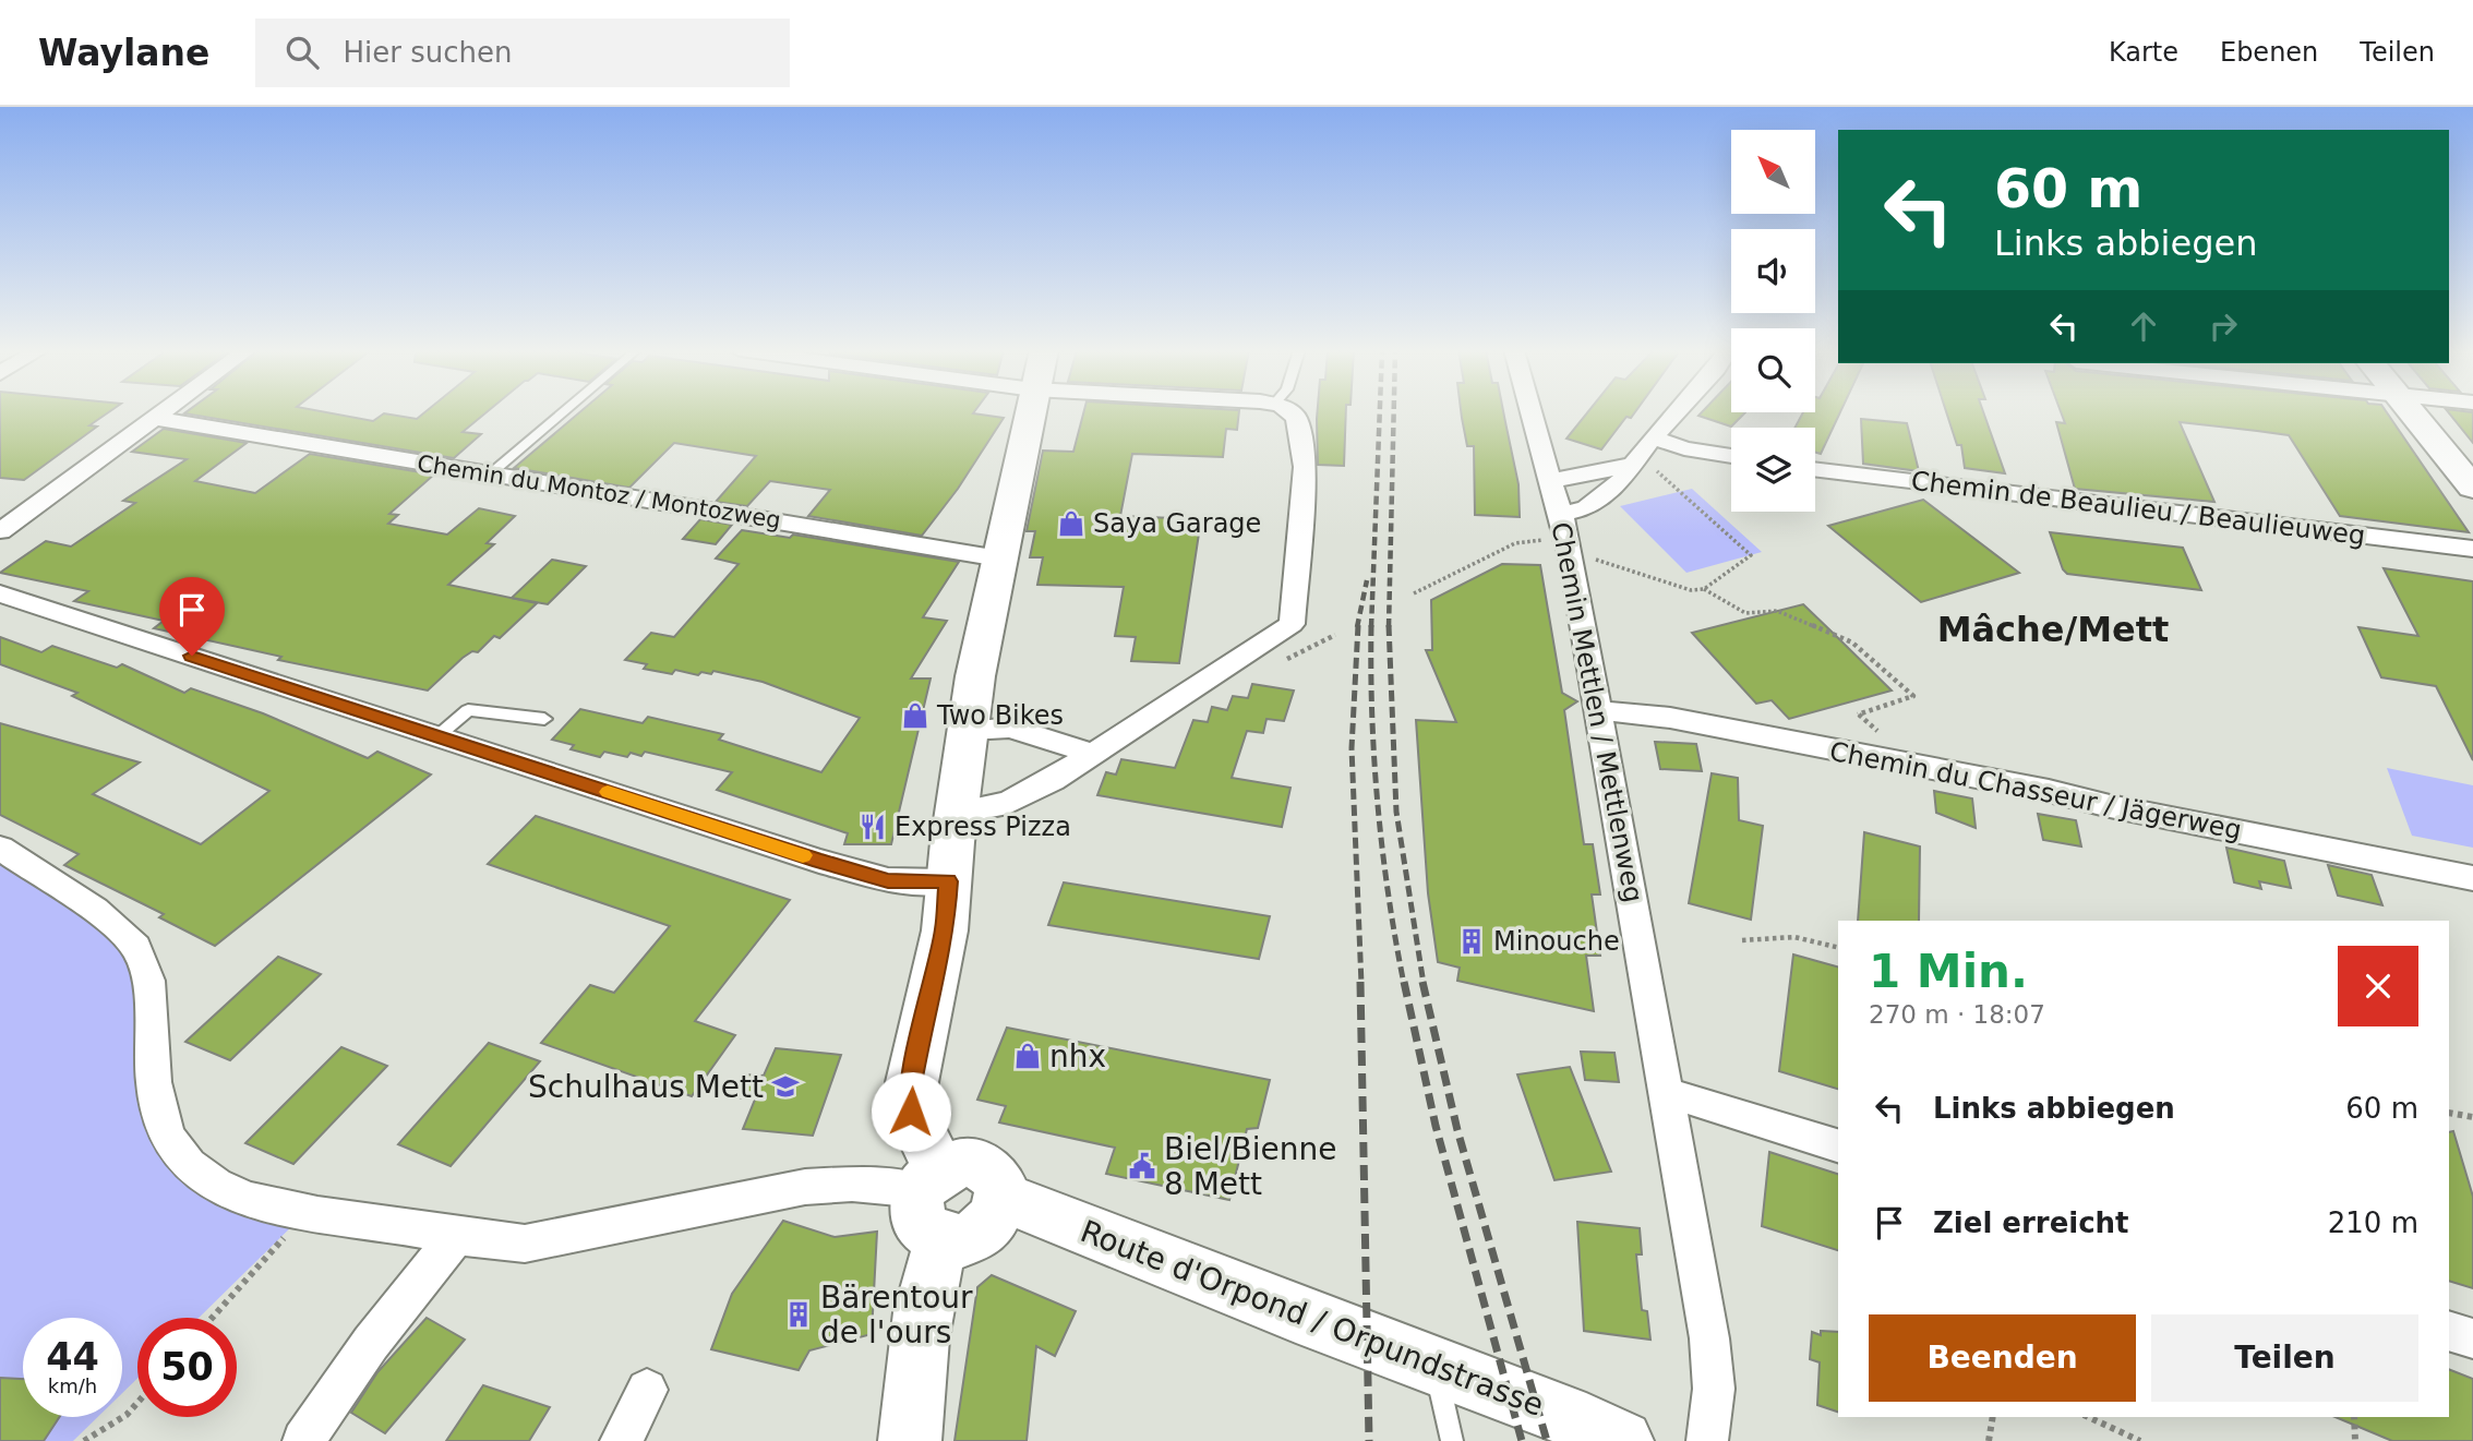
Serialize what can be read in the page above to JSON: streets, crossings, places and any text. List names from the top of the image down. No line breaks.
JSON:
{"streets":{"main road":["Route d'Orpond / Orpundstrasse"],"street":["Chemin du Montoz / Montozweg","Chemin de Beaulieu / Beaulieuweg","Chemin Mettlen / Mettlenweg","Chemin du Chasseur / Jägerweg"]},"crossings":[["Chemin Mettlen / Mettlenweg","Chemin du Chasseur / Jägerweg"]],"districts":["Mâche/Mett"],"places":{"shop":["Saya Garage","Two Bikes","nhx"],"restaurant":["Express Pizza"],"building":["Minouche","Bärentour de l'ours"],"school or university":["Schulhaus Mett"],"public building":["Biel/Bienne 8 Mett"]},"north":"top left","page":{"header":"Waylane","search":"Hier suchen","nav":["Karte","Ebenen","Teilen"],"turn":["60 m","Links abbiegen"],"heading":["1 Min.","270 m · 18:07"],"list":[{"name":"Links abbiegen","value":"60 m"},{"name":"Ziel erreicht","value":"210 m"}],"buttons":["Beenden","Teilen"],"speed":"44 km/h","limit":"50"}}
